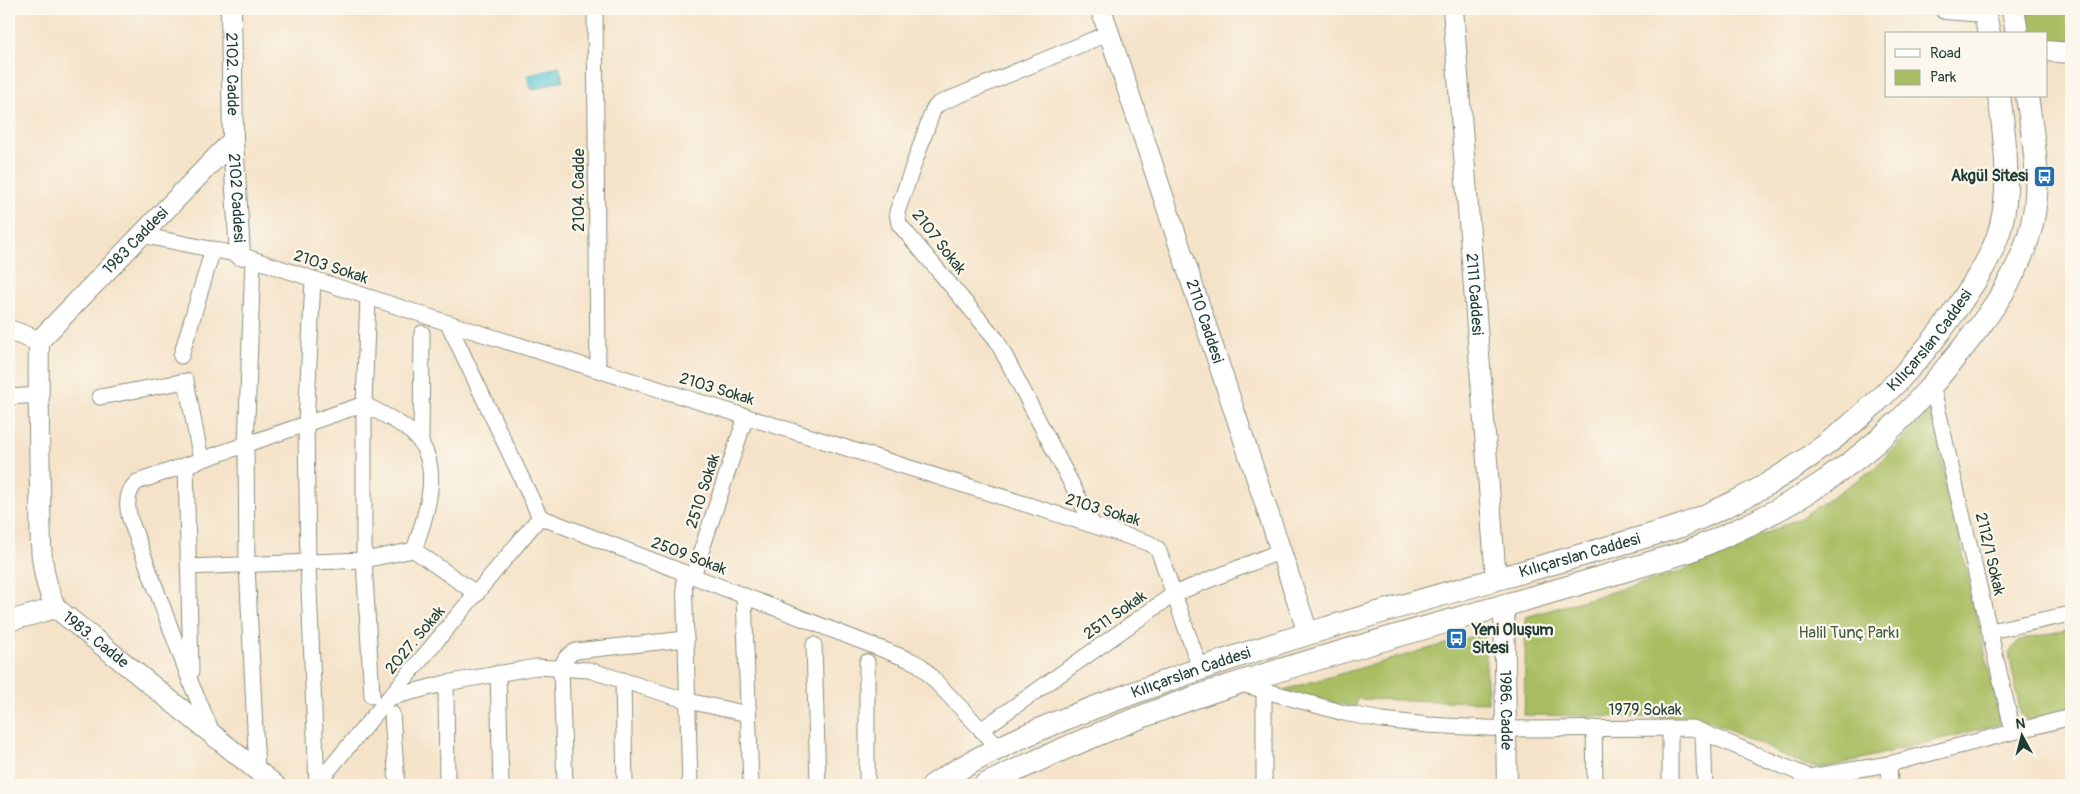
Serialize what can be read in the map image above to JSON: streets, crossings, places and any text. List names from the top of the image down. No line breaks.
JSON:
{"streets":{"main road":["Kılıçarslan Caddesi"],"street":["2102. Cadde","2104. Cadde","2102 Caddesi","1983 Caddesi","2107 Sokak","2103 Sokak","2111 Caddesi","2110 Caddesi","2510 Sokak","2112/1 Sokak","2509 Sokak","2511 Sokak","1983. Cadde","2027. Sokak","1986. Cadde","1979 Sokak"]},"crossings":[["2102. Cadde","2102 Caddesi"],["2102. Cadde","1983 Caddesi"],["2104. Cadde","2103 Sokak"],["2102 Caddesi","1983 Caddesi"],["2102 Caddesi","2103 Sokak"],["1983 Caddesi","2103 Sokak"],["1983 Caddesi","1983. Cadde"],["2107 Sokak","2103 Sokak"],["2107 Sokak","2110 Caddesi"],["2103 Sokak","Kılıçarslan Caddesi"],["2103 Sokak","2510 Sokak"],["2103 Sokak","2511 Sokak"],["2111 Caddesi","Kılıçarslan Caddesi"],["2110 Caddesi","Kılıçarslan Caddesi"],["2110 Caddesi","2511 Sokak"],["Kılıçarslan Caddesi","2112/1 Sokak"],["Kılıçarslan Caddesi","2509 Sokak"],["Kılıçarslan Caddesi","1986. Cadde"],["Kılıçarslan Caddesi","1979 Sokak"],["2510 Sokak","2509 Sokak"],["2112/1 Sokak","1979 Sokak"],["2509 Sokak","2511 Sokak"],["2509 Sokak","2027. Sokak"],["1986. Cadde","1979 Sokak"]],"parks":["Halil Tunç Parkı"],"places":{"bus stop":["Akgül Sitesi","Yeni Oluşum Sitesi"]},"legend":["Road","Park"],"north":"top"}
